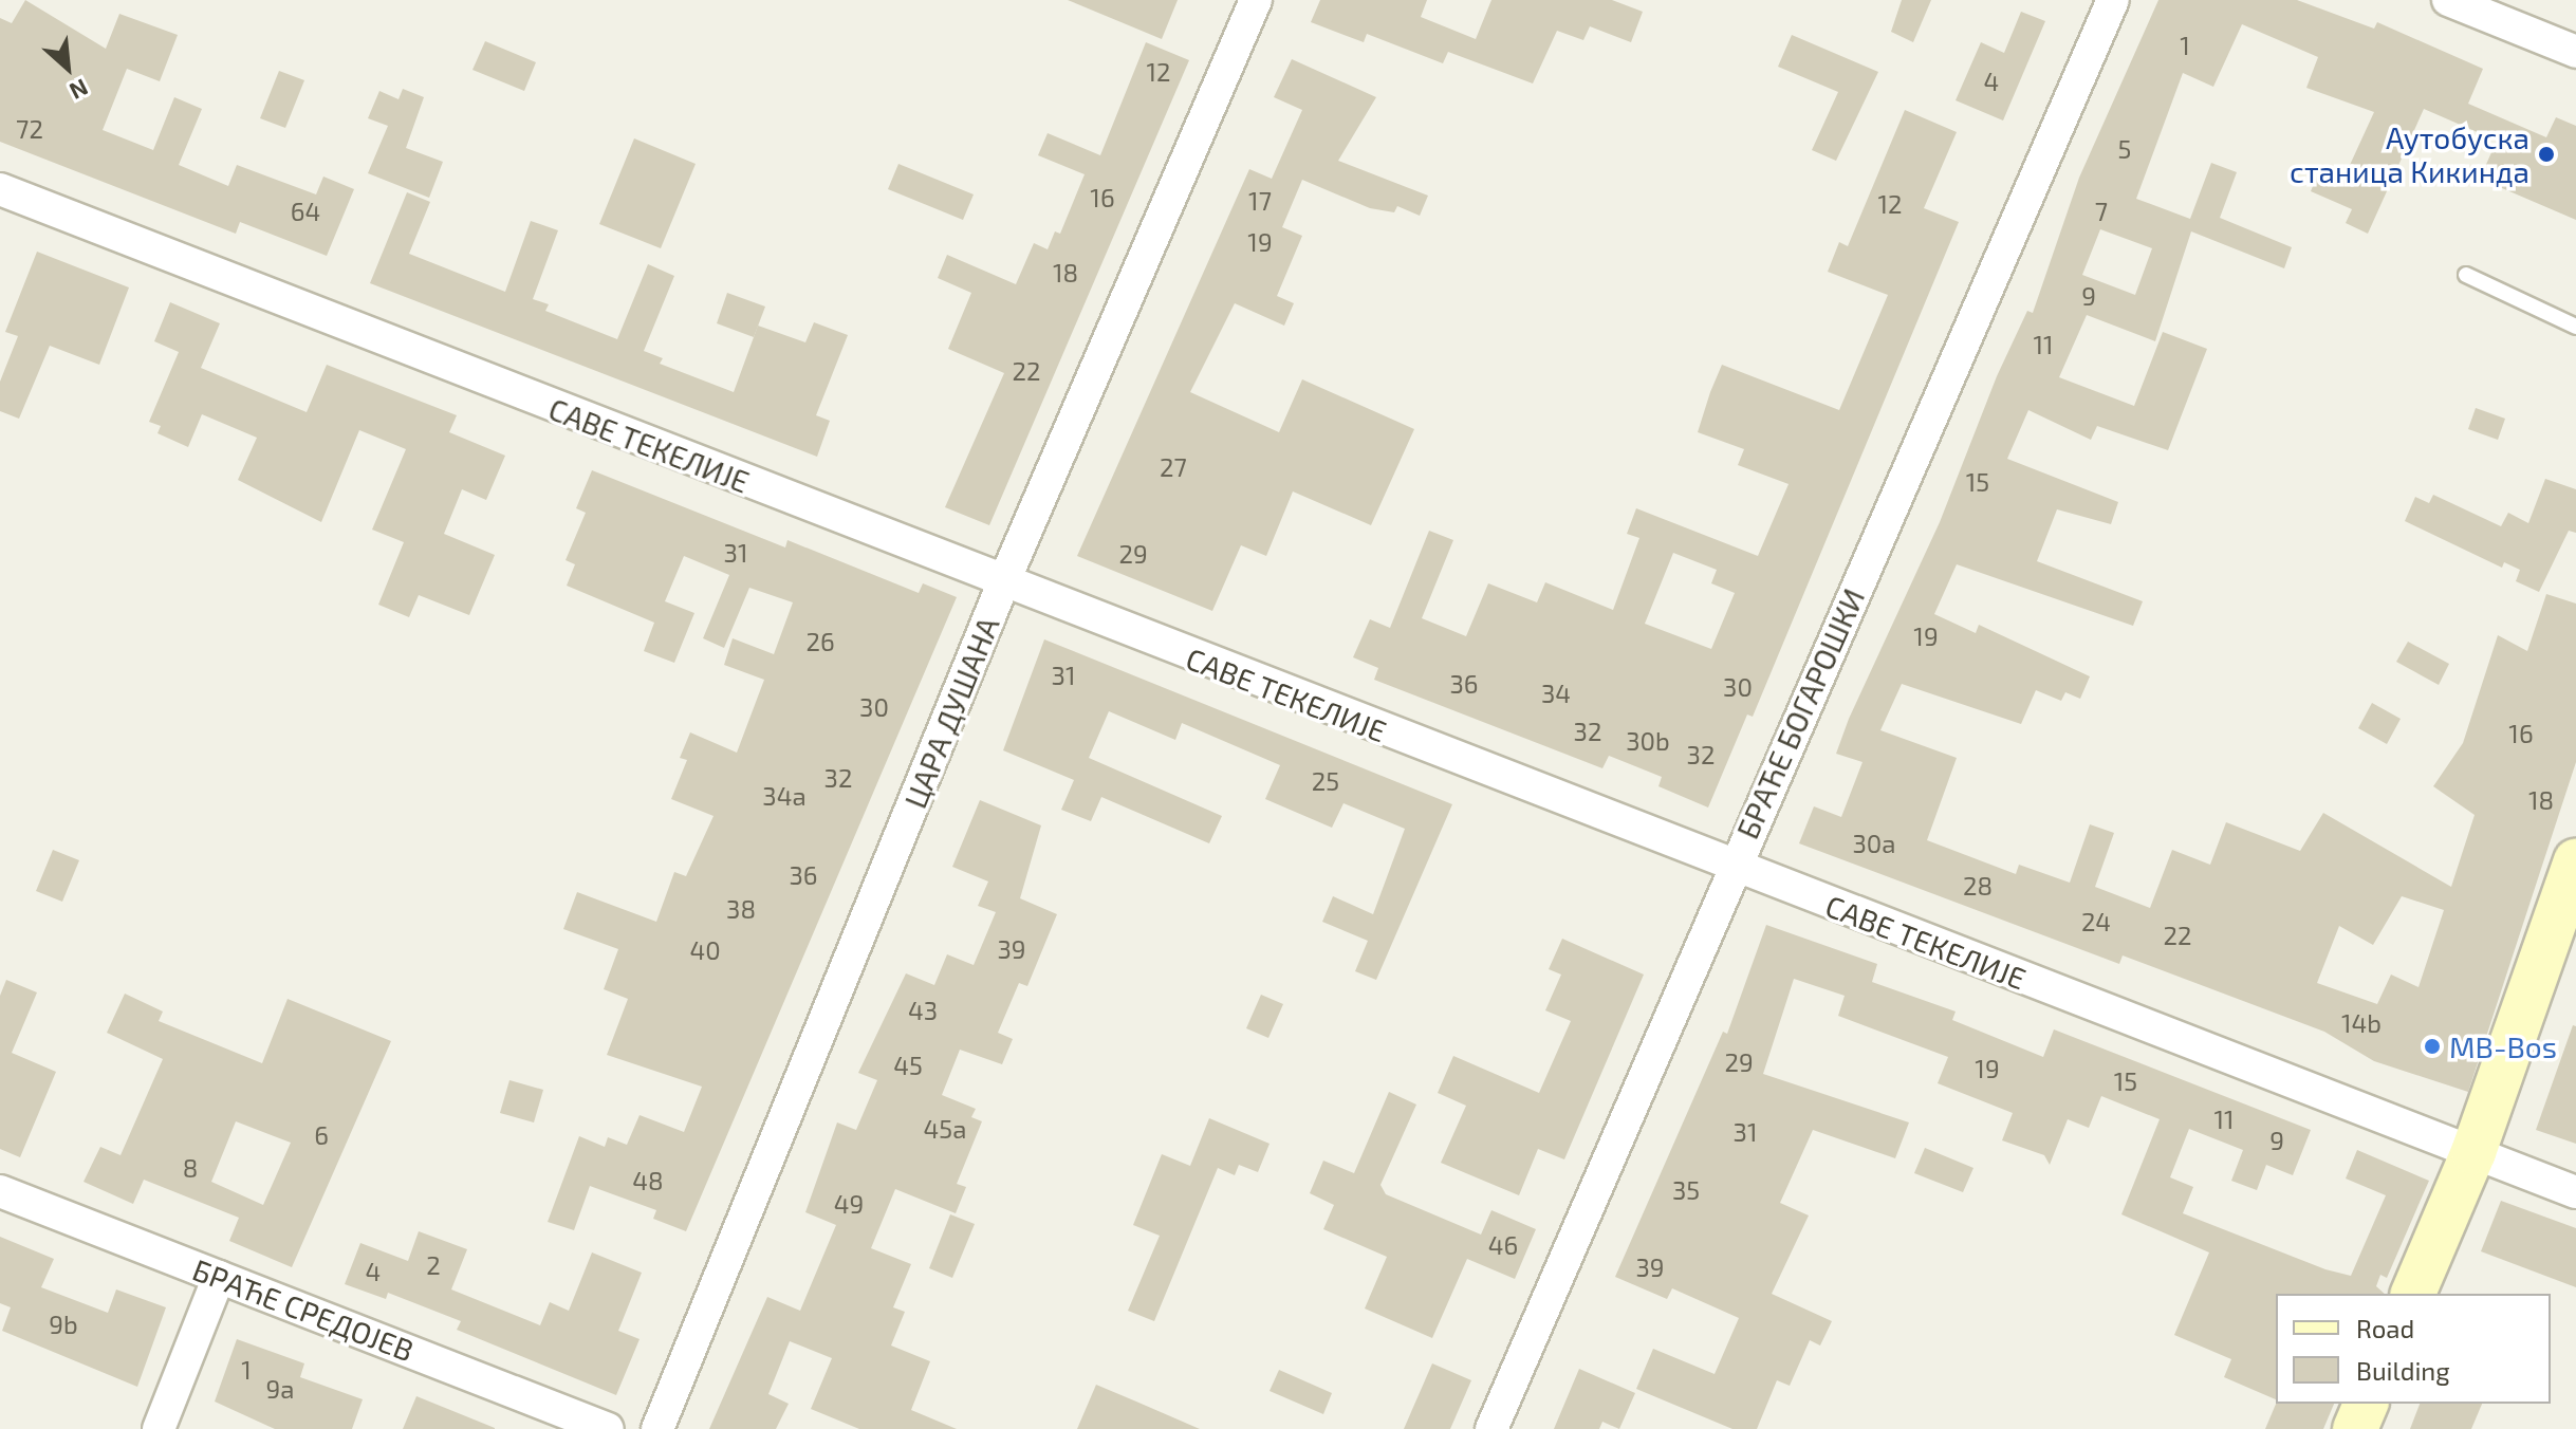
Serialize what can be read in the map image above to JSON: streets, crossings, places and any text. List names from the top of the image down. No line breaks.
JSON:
{"streets":{"street":["САВЕ ТЕКЕЛИЈЕ","ЦАРА ДУШАНА","БРАЋЕ БОГАРОШКИ","БРАЋЕ СРЕДОЈЕВ"]},"crossings":[["САВЕ ТЕКЕЛИЈЕ","ЦАРА ДУШАНА"],["САВЕ ТЕКЕЛИЈЕ","БРАЋЕ БОГАРОШКИ"]],"places":["Аутобуска станица Кикинда","MB-Bos"],"house_numbers":["1","12","4","72","5","16","17","12","64","7","19","18","9","11","22","27","15","31","29","19","26","31","36","30","34","30","32","16","30b","32","32","25","34a","18","30a","36","28","38","24","22","39","40","43","14b","29","45","19","15","11","45a","31","6","9","8","48","35","49","46","2","39","4","9b","1","9a"],"legend":["Road","Building"],"north":"bottom right"}
